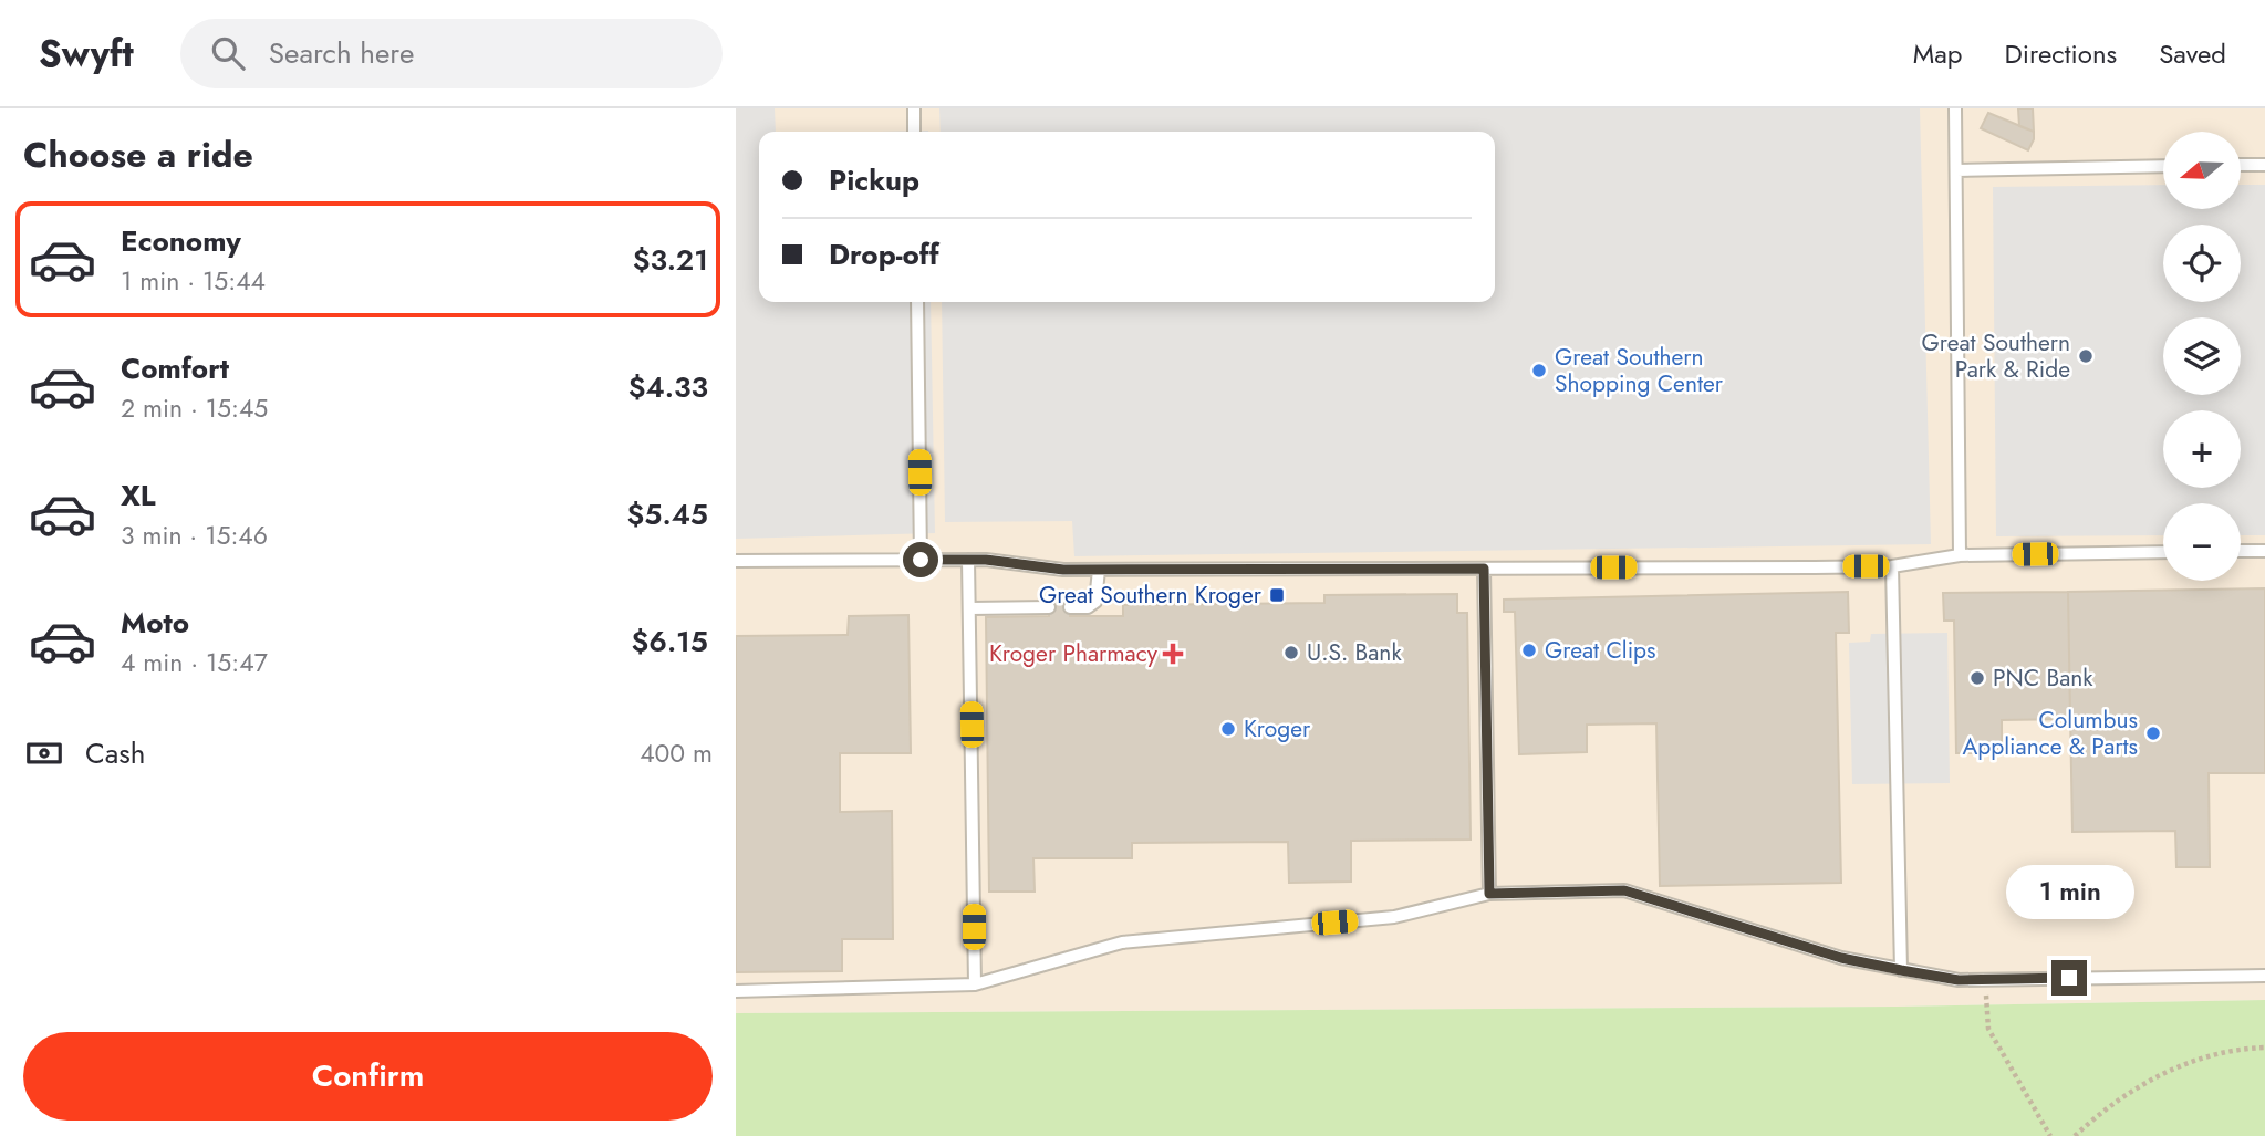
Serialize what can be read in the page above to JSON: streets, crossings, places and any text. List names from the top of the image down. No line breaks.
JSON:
{"places":{"other":["Great Southern Park & Ride","Great Southern Shopping Center","Great Clips","U.S. Bank","PNC Bank","Kroger","Columbus Appliance & Parts"],"transit":["Great Southern Kroger"],"health":["Kroger Pharmacy"]},"north":"left","page":{"header":"Swyft","search":"Search here","nav":["Map","Directions","Saved"],"heading":"Choose a ride","map_buttons":["+","−"],"banner":["Pickup","Drop-off"],"list":[{"name":"Economy","note":"1 min · 15:44","value":"$3.21"},{"name":"Comfort","note":"2 min · 15:45","value":"$4.33"},{"name":"XL","note":"3 min · 15:46","value":"$5.45"},{"name":"Moto","note":"4 min · 15:47","value":"$6.15"}],"pay":["Cash","400 m"],"bubble":"1 min","buttons":"Confirm"}}
